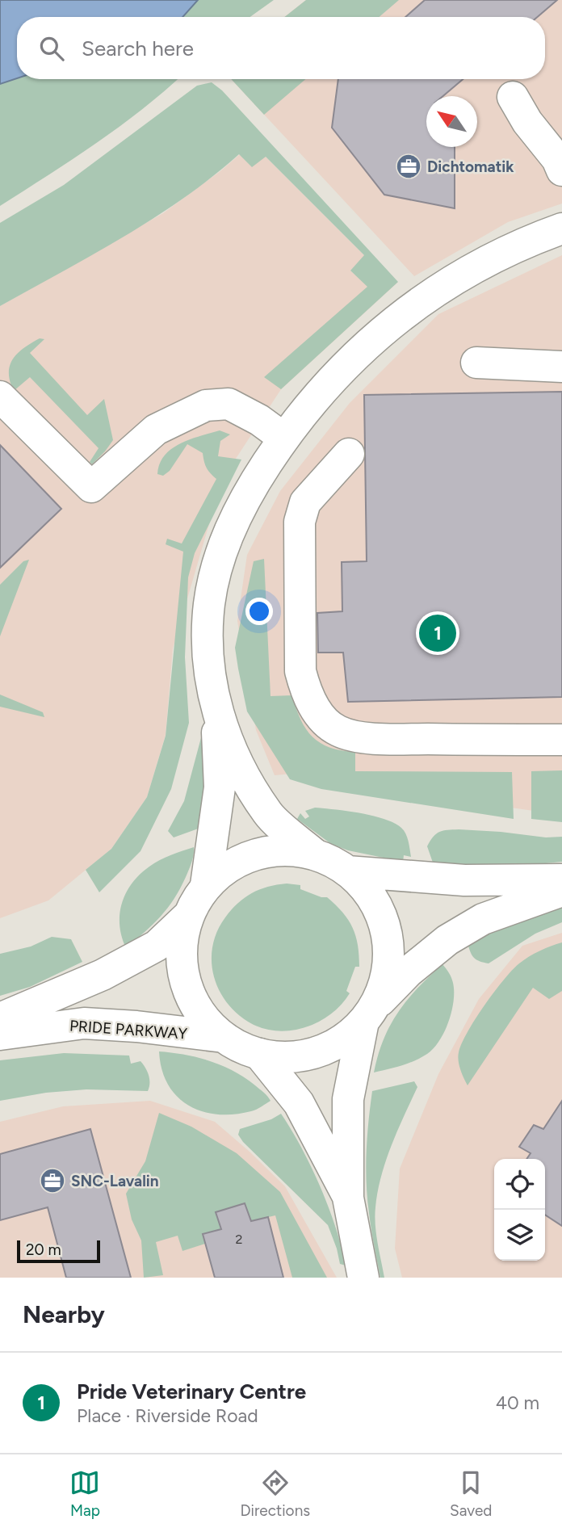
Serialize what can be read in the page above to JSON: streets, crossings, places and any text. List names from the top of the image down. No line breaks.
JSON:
{"streets":{"main road":["PRIDE PARKWAY"]},"places":{"office":["Dichtomatik","SNC-Lavalin"]},"house_numbers":["2"],"scale_bar":"20 m","north":"top left","page":{"search":"Search here","pins":"1","scale":"20 m","heading":"Nearby","list":[{"mark":"1","name":"Pride Veterinary Centre","note":"Place · Riverside Road","value":"40 m"}],"nav":["Map","Directions","Saved"]}}
